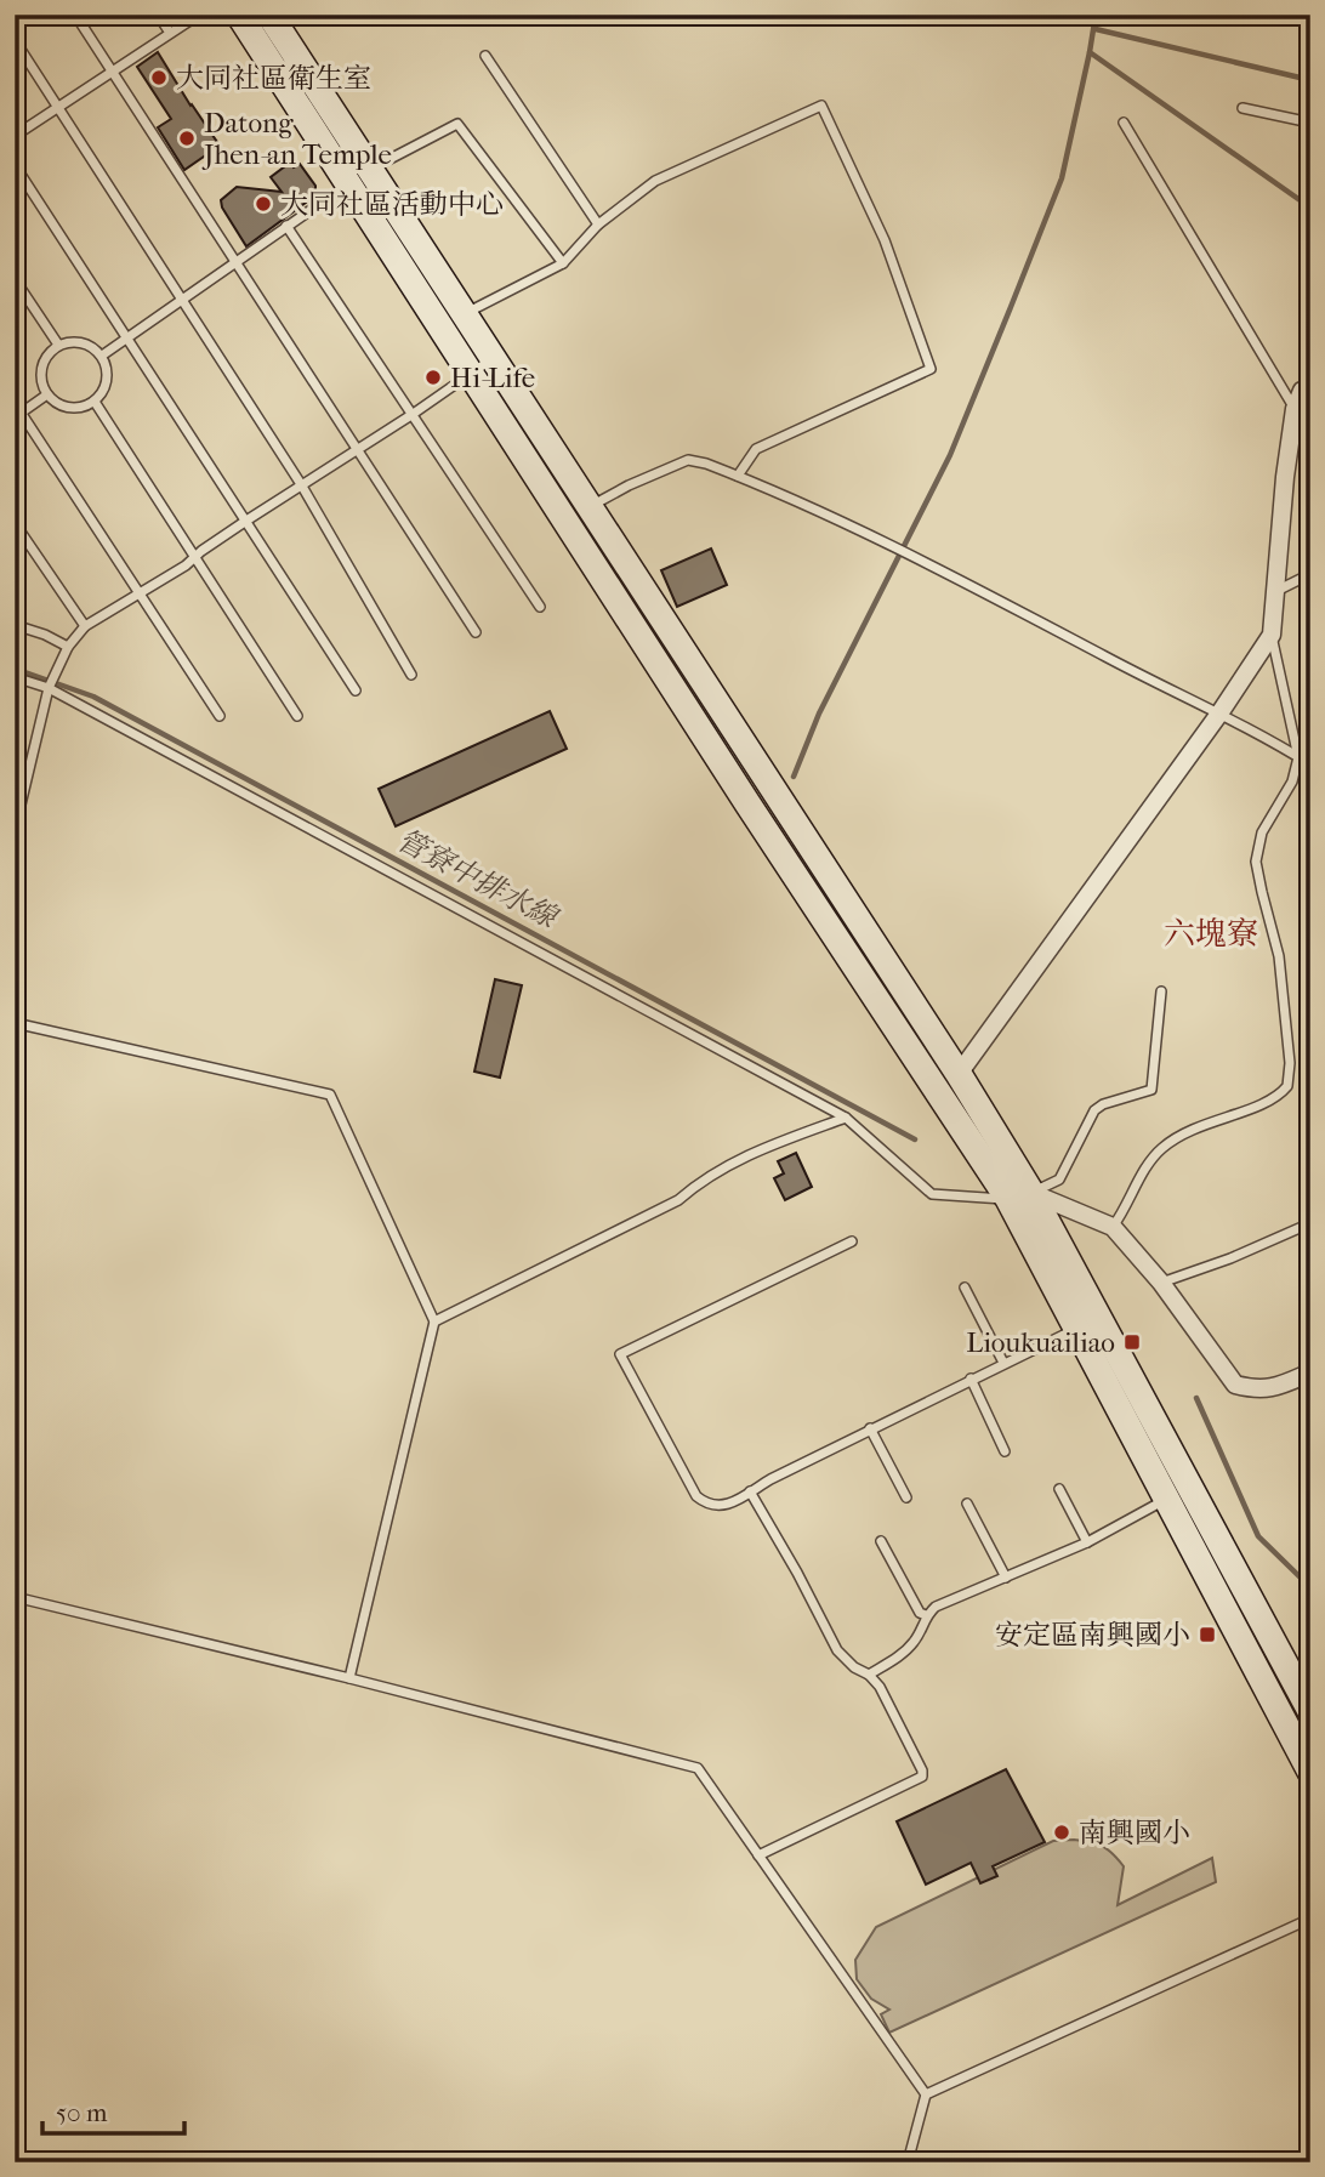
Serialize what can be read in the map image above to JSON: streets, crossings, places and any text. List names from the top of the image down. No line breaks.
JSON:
{"districts":["六塊寮"],"water":["管寮中排水線"],"places":{"other":["大同社區衛生室","Datong Jhen-an Temple","大同社區活動中心","Hi-Life","南興國小"],"transit":["Lioukuailiao","安定區南興國小"]},"scale_bar":"50 m"}
